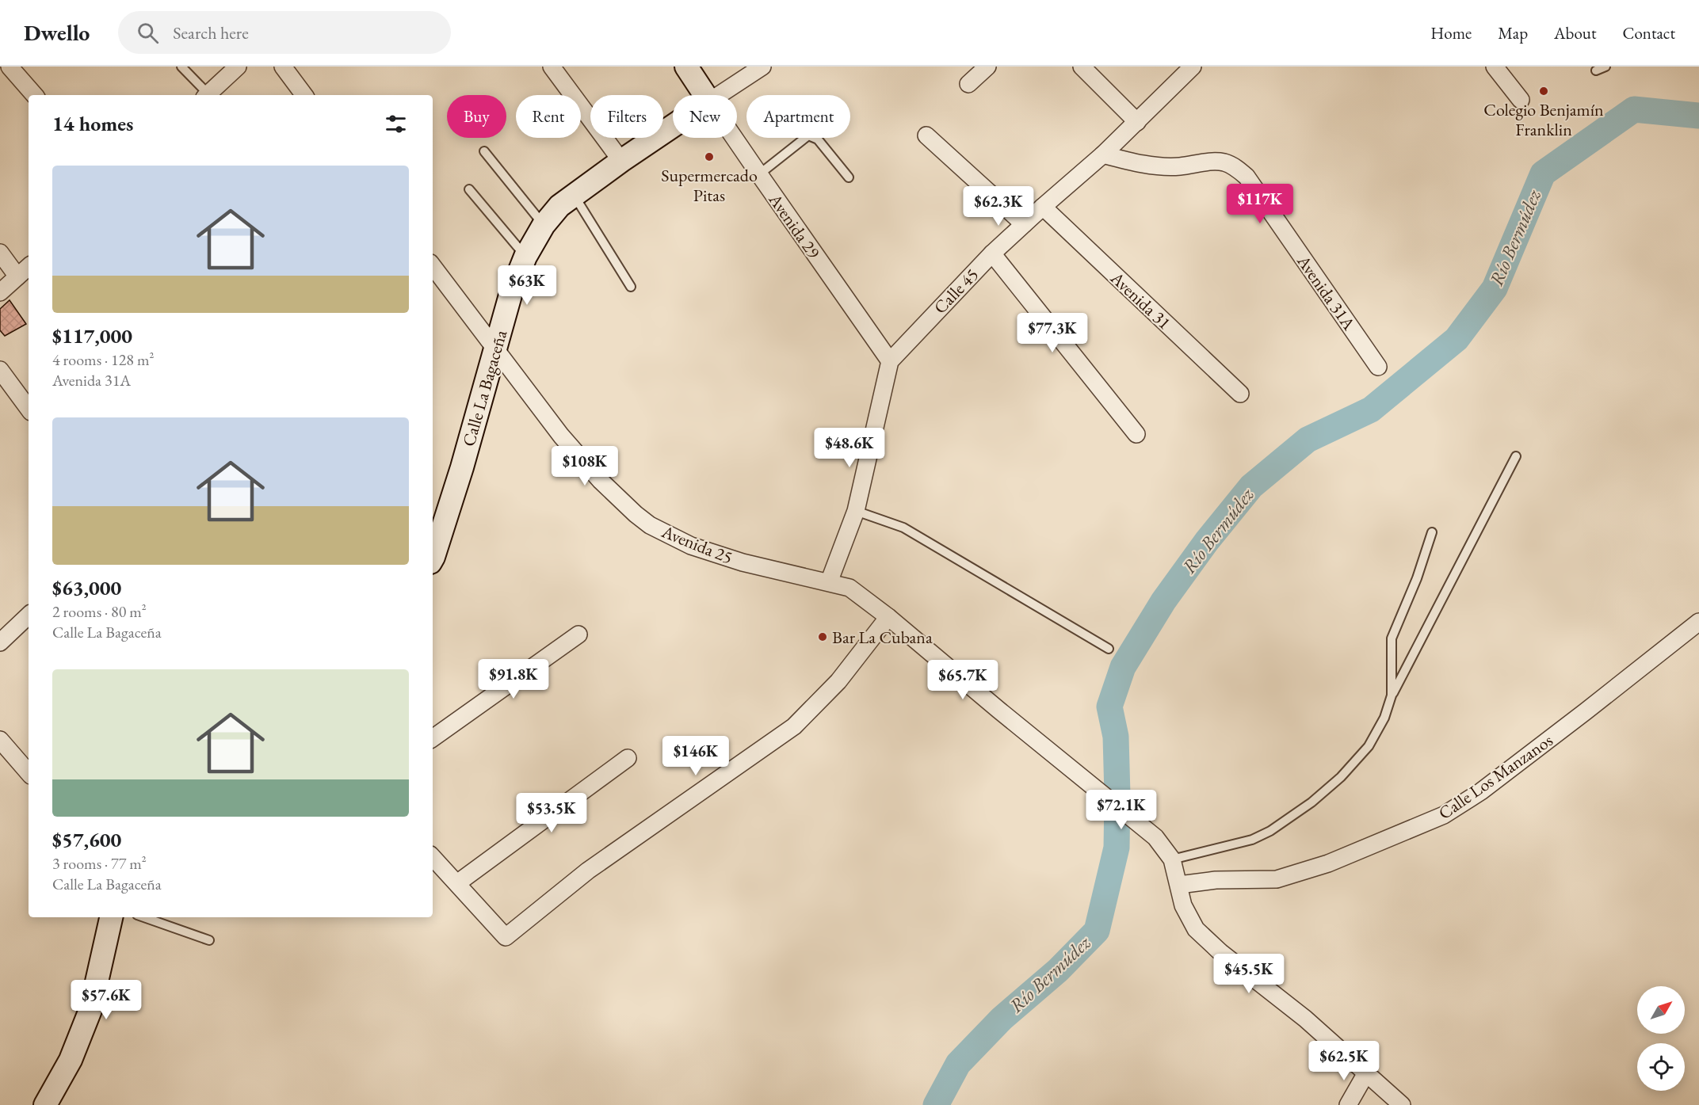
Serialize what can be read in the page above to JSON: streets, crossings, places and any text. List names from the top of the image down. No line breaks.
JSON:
{"streets":{"street":["Avenida 29","Calle 45","Avenida 31A","Avenida 31","Calle La Bagaceña","Avenida 25","Calle Los Manzanos"]},"crossings":[["Avenida 29","Calle 45"],["Calle 45","Avenida 31A"],["Calle 45","Avenida 31"],["Calle La Bagaceña","Avenida 25"]],"water":["Río Bermúdez"],"places":["Colegio Benjamín Franklin","Supermercado Pitas","Bar La Cubana"],"north":"top right","page":{"header":"Dwello","search":"Search here","nav":["Home","Map","About","Contact"],"chip":["Buy","Rent","Filters","New","Apartment"],"heading":"14 homes","list":[{"name":"$117,000","note":"4 rooms · 128 m² · Avenida 31A"},{"name":"$63,000","note":"2 rooms · 80 m² · Calle La Bagaceña"},{"name":"$57,600","note":"3 rooms · 77 m² · Calle La Bagaceña"}],"price":["$117K","$62.3K","$63K","$77.3K","$48.6K","$108K","$91.8K","$65.7K","$146K","$72.1K","$53.5K","$45.5K","$57.6K","$62.5K"]}}
